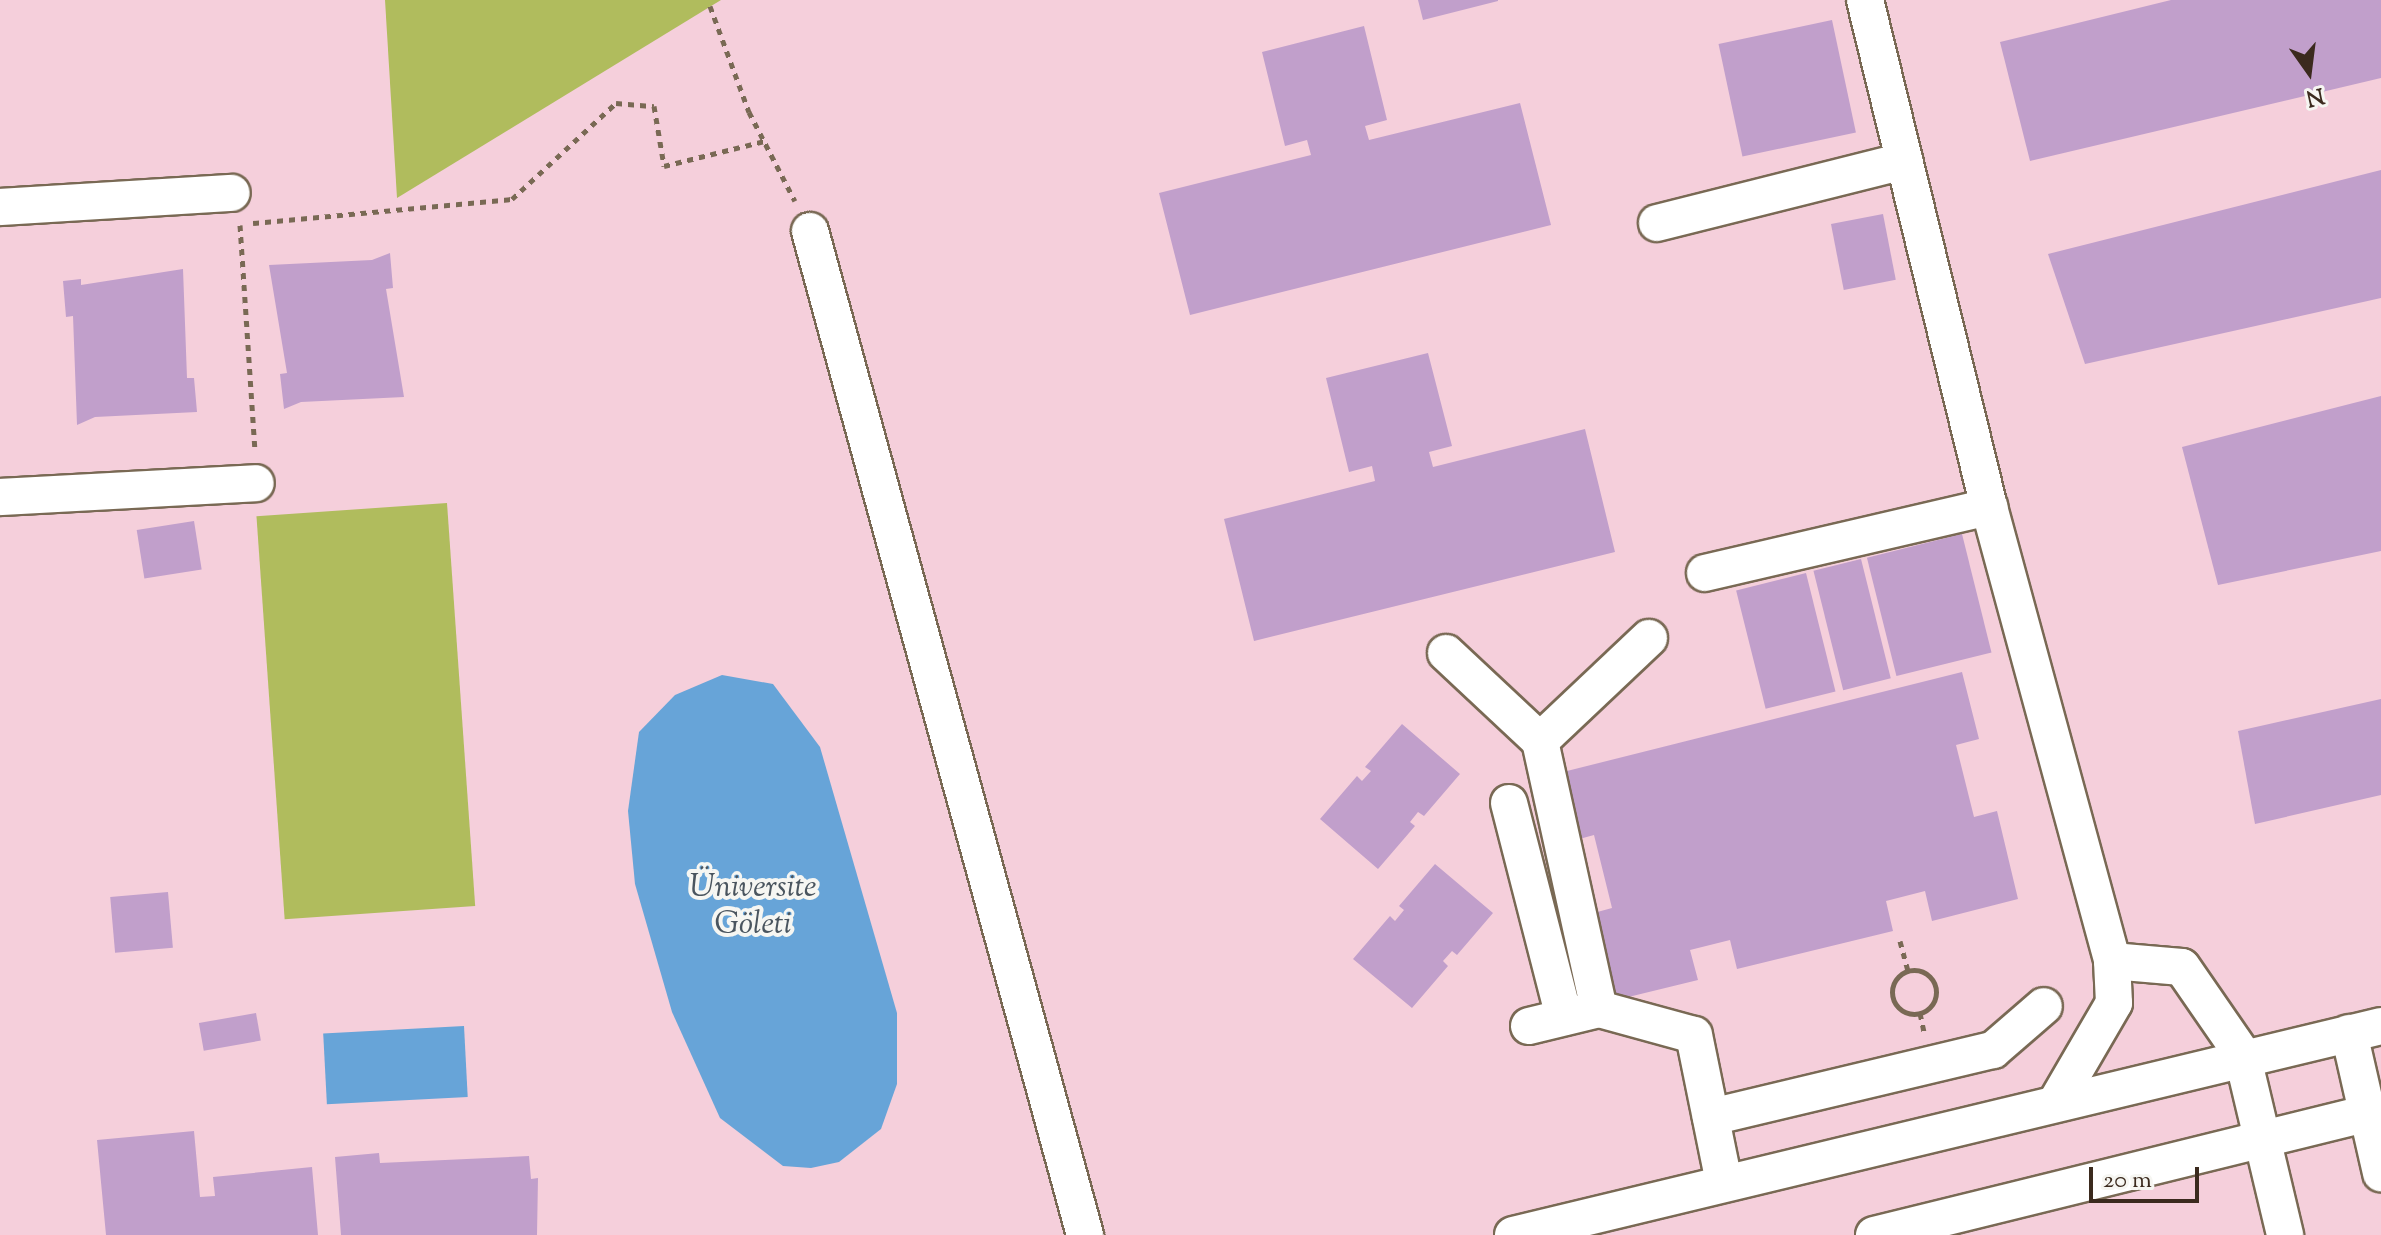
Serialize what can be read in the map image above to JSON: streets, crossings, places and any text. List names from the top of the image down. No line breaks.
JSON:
{"water":["Üniversite Göleti"],"scale_bar":"20 m","north":"bottom"}
